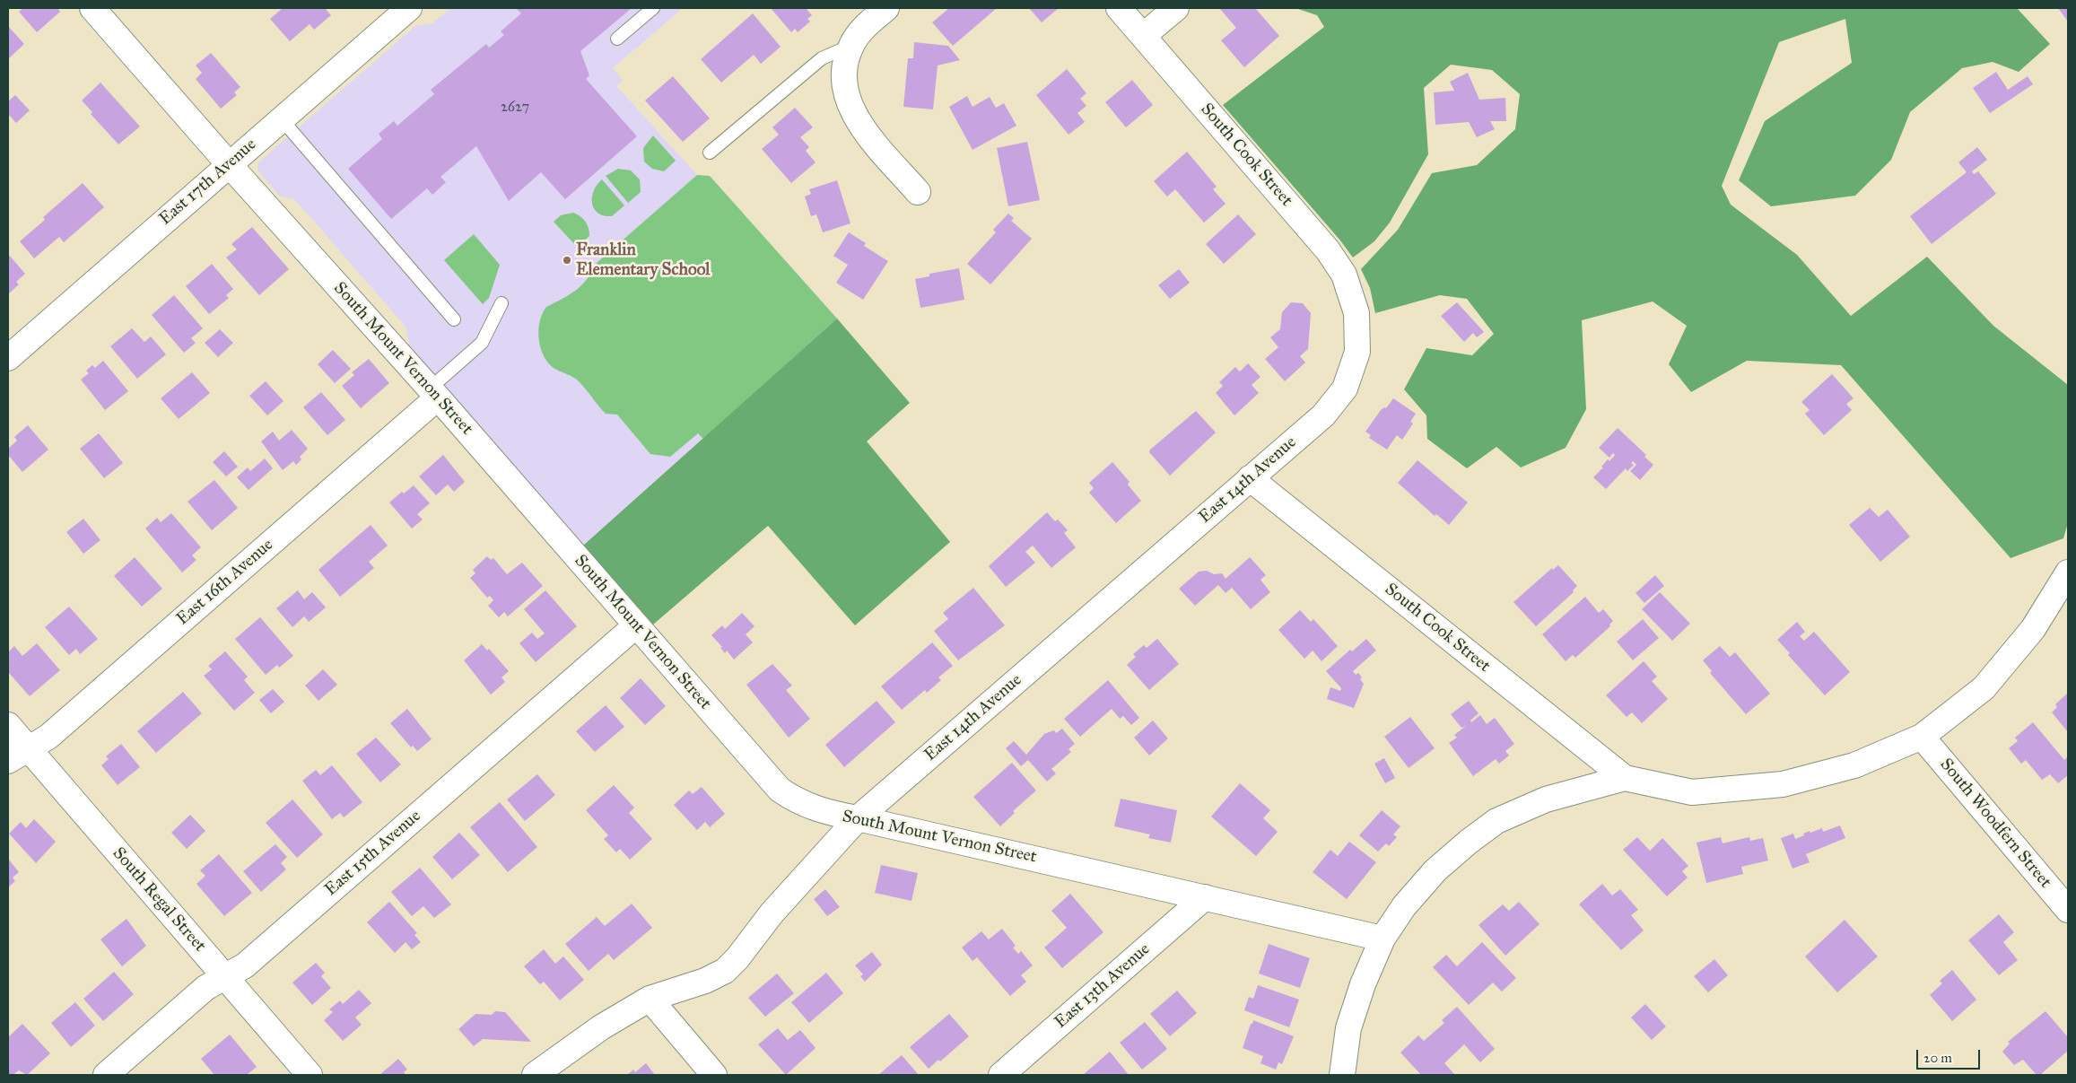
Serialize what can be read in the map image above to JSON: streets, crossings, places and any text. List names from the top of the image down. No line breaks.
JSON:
{"streets":{"street":["South Cook Street","East 17th Avenue","South Mount Vernon Street","East 14th Avenue","East 16th Avenue","South Woodfern Street","East 15th Avenue","South Regal Street","East 13th Avenue"]},"crossings":[["South Cook Street","East 14th Avenue"],["East 17th Avenue","South Mount Vernon Street"],["South Mount Vernon Street","East 14th Avenue"],["South Mount Vernon Street","East 16th Avenue"],["South Mount Vernon Street","East 15th Avenue"],["South Mount Vernon Street","East 13th Avenue"],["East 16th Avenue","South Regal Street"],["East 15th Avenue","South Regal Street"]],"places":["Franklin Elementary School"],"house_numbers":["2627"],"scale_bar":"20 m"}
